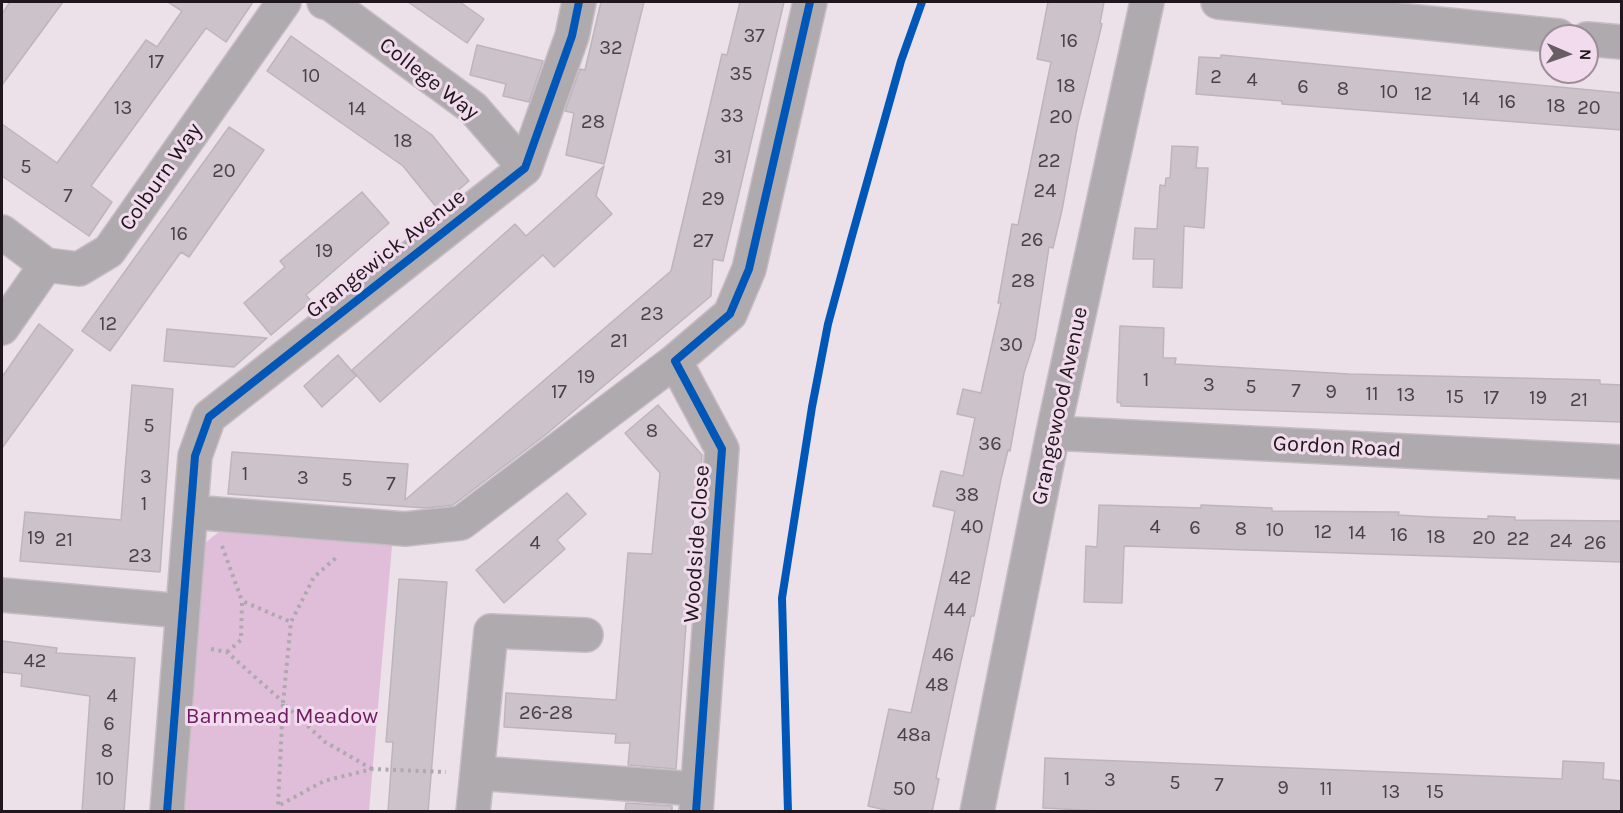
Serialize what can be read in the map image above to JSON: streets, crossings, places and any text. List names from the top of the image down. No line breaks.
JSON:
{"streets":{"street":["College Way","Colburn Way","Grangewick Avenue","Grangewood Avenue","Gordon Road","Woodside Close"]},"crossings":[["College Way","Grangewick Avenue"],["Grangewood Avenue","Gordon Road"]],"parks":["Barnmead Meadow"],"house_numbers":["37","16","32","17","35","10","2","4","18","6","8","10","12","14","16","18","13","20","14","33","20","28","18","31","22","5","20","24","7","29","16","26","27","19","28","23","12","21","30","19","1","3","5","7","17","9","11","13","15","17","19","21","5","8","36","1","3","3","5","7","38","1","40","4","6","8","10","12","14","16","18","19","20","22","21","24","4","26","23","42","44","46","42","48","4","26-28","6","48a","8","10","1","3","5","7","9","50","11","13","15"],"north":"right"}
